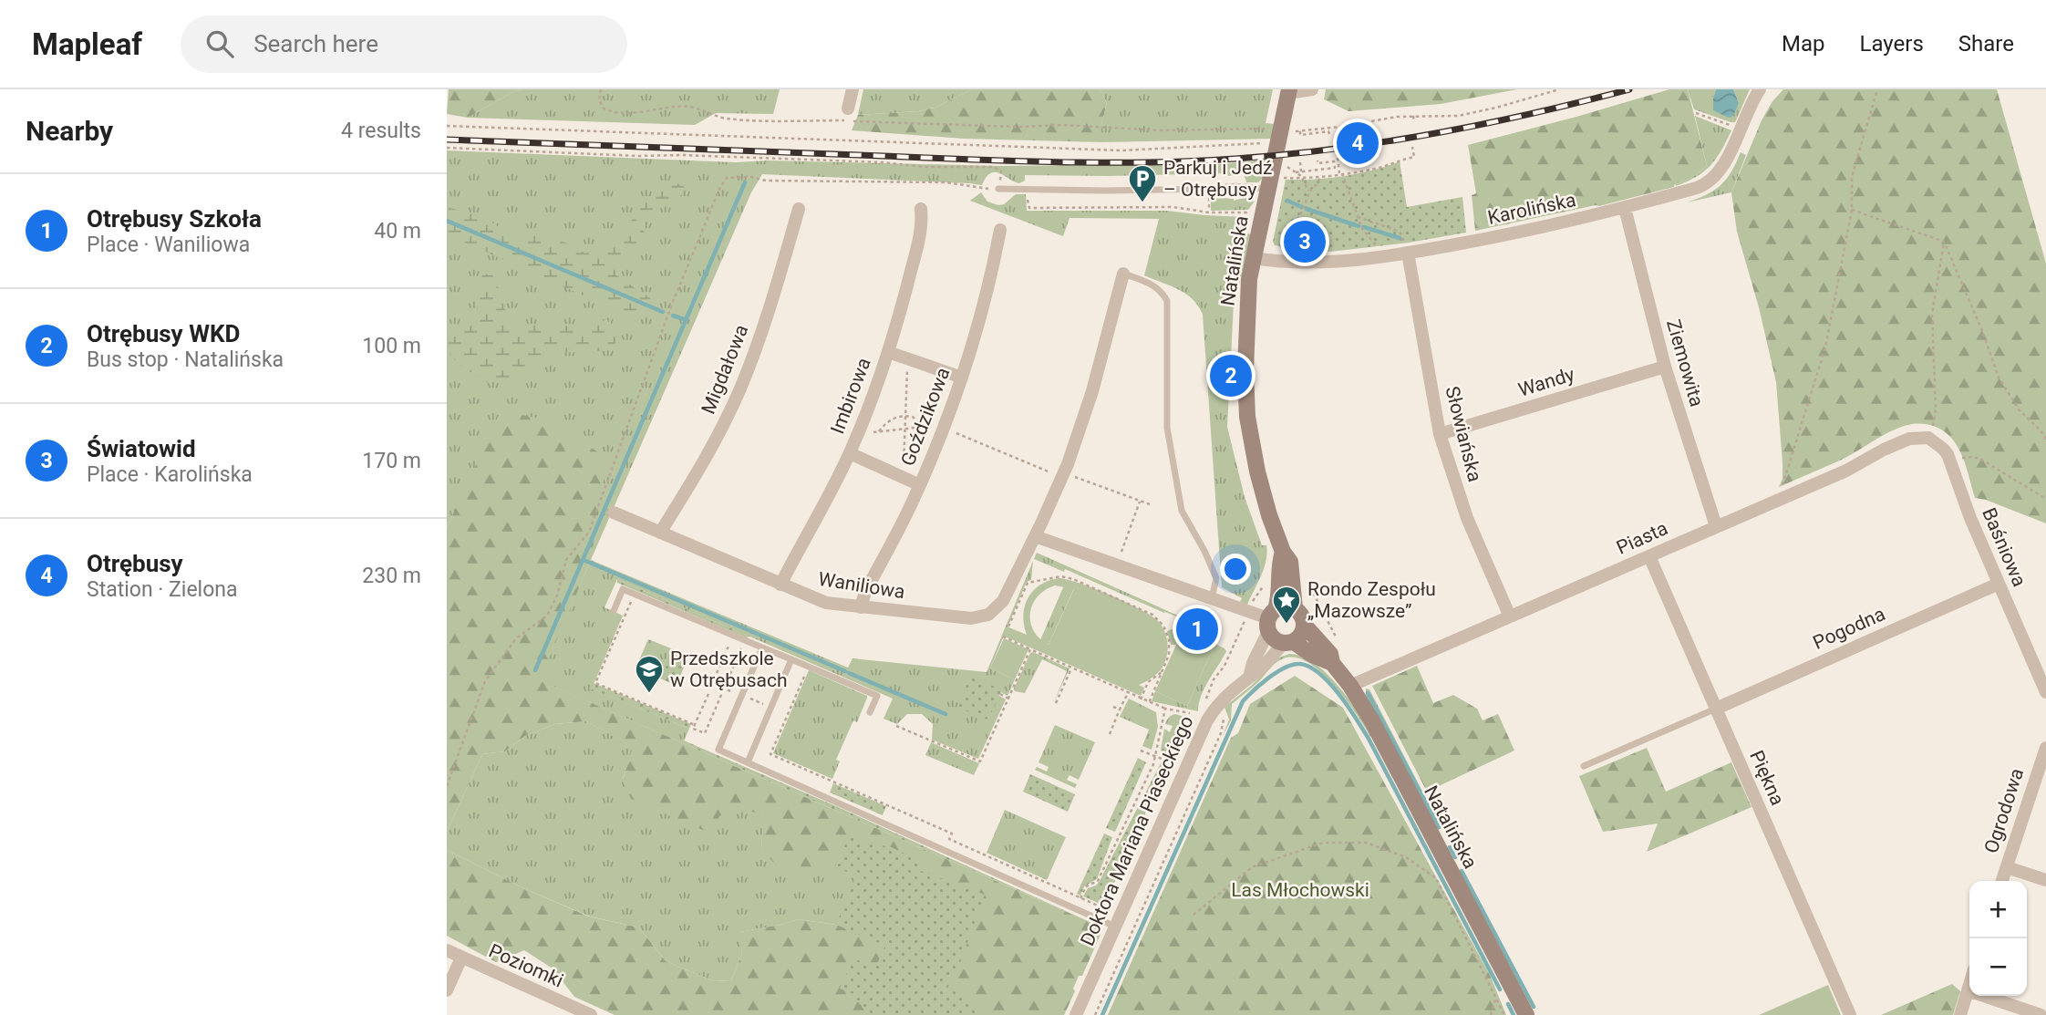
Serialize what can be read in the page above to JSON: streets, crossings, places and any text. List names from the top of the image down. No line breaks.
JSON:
{"streets":{"main road":["Natalińska"],"street":["Karolińska","Ziemowita","Migdałowa","Wandy","Imbirowa","Goździkowa","Słowiańska","Piasta","Baśniowa","Waniliowa","Pogodna","Piękna","Ogrodowa","Doktora Mariana Piaseckiego","Poziomki"]},"crossings":[["Karolińska","Natalińska"],["Karolińska","Ziemowita"],["Karolińska","Słowiańska"],["Natalińska","Piasta"],["Natalińska","Doktora Mariana Piaseckiego"],["Ziemowita","Wandy"],["Ziemowita","Piasta"],["Migdałowa","Waniliowa"],["Wandy","Słowiańska"],["Imbirowa","Waniliowa"],["Goździkowa","Waniliowa"],["Słowiańska","Piasta"],["Piasta","Baśniowa"],["Piasta","Piękna"],["Baśniowa","Pogodna"],["Pogodna","Piękna"]],"parks":["Las Młochowski"],"places":{"parking":["Parkuj i Jedź – Otrębusy"],"place":["Rondo Zespołu „Mazowsze”"],"school or university":["Przedszkole w Otrębusach"]},"page":{"header":"Mapleaf","search":"Search here","nav":["Map","Layers","Share"],"heading":["Nearby","4 results"],"pins":["4","3","2","1"],"list":[{"mark":"1","name":"Otrębusy Szkoła","note":"Place · Waniliowa","value":"40 m"},{"mark":"2","name":"Otrębusy WKD","note":"Bus stop · Natalińska","value":"100 m"},{"mark":"3","name":"Światowid","note":"Place · Karolińska","value":"170 m"},{"mark":"4","name":"Otrębusy","note":"Station · Zielona","value":"230 m"}],"map_buttons":["+","−"]}}
